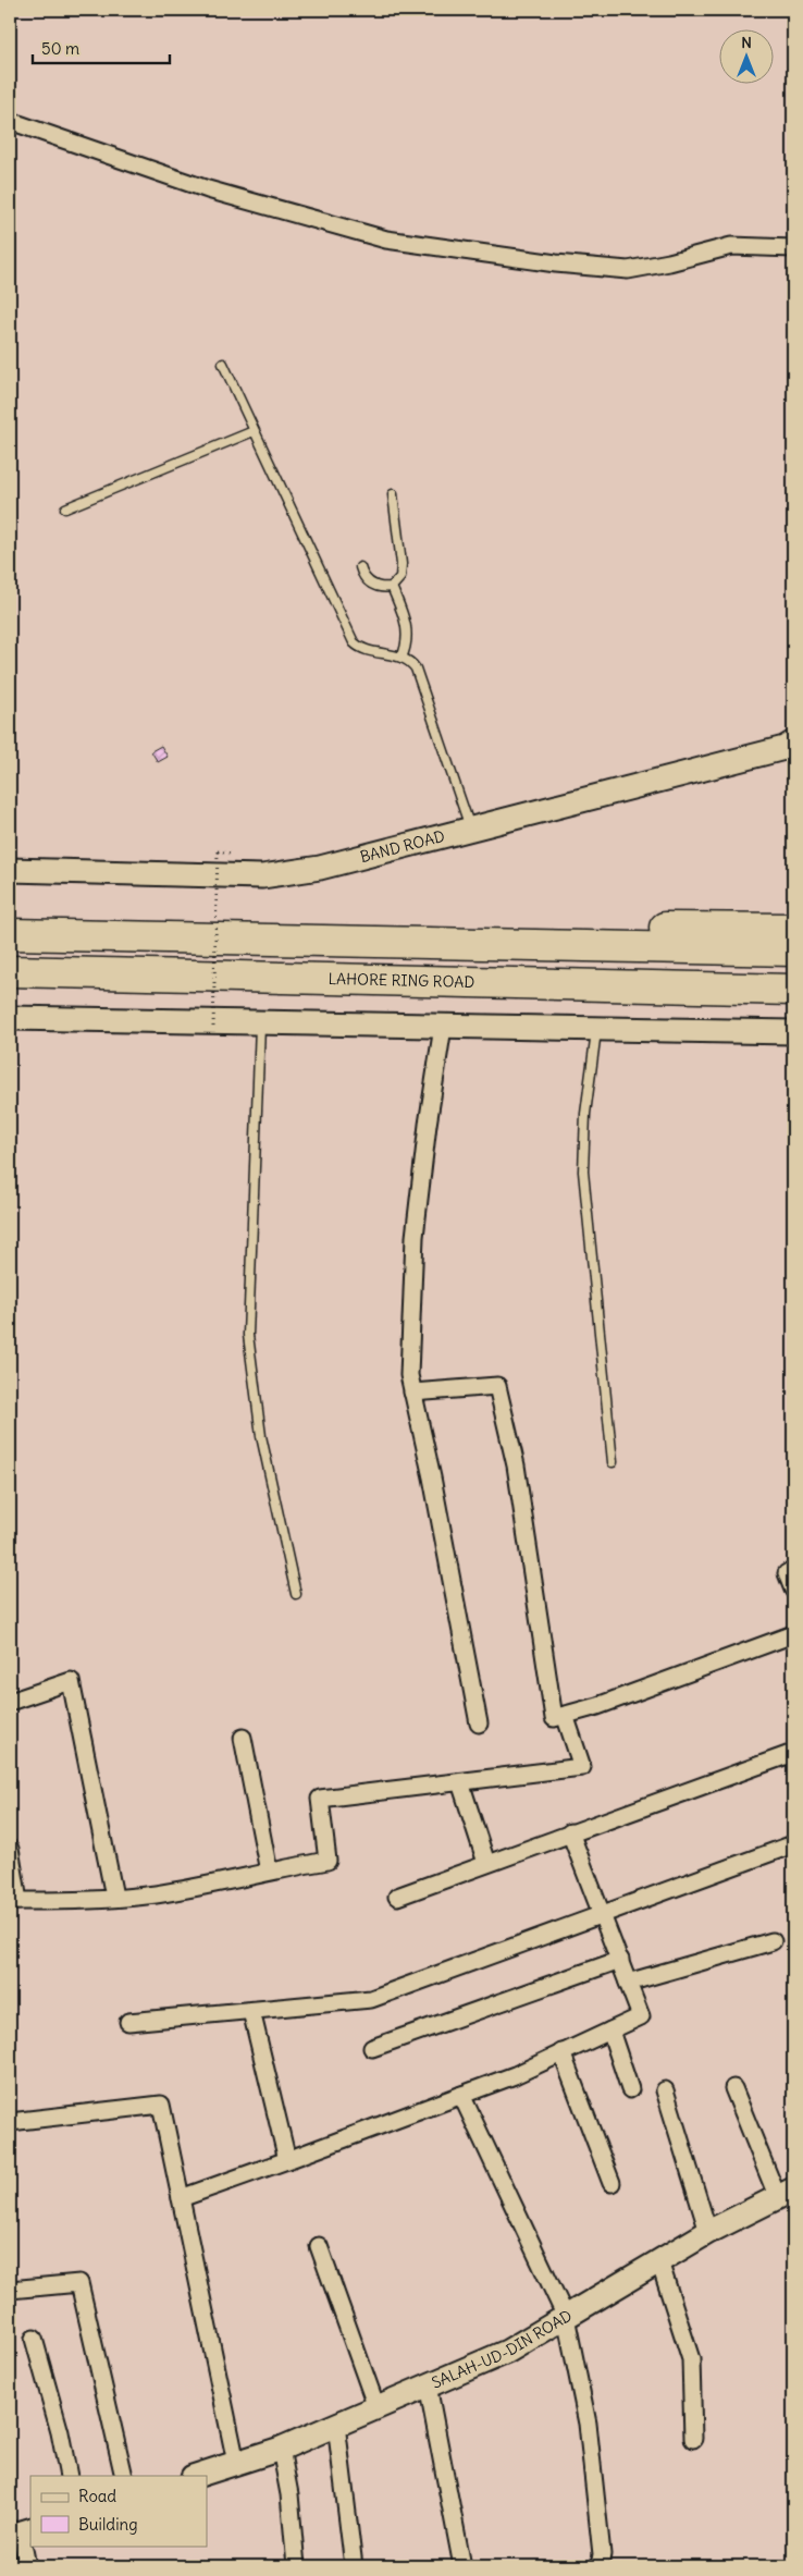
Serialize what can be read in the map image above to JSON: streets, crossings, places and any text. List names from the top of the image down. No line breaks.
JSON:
{"streets":{"highway":["LAHORE RING ROAD"],"main road":["BAND ROAD","SALAH-UD-DIN ROAD"]},"legend":["Road","Building"],"scale_bar":"50 m","north":"top"}
